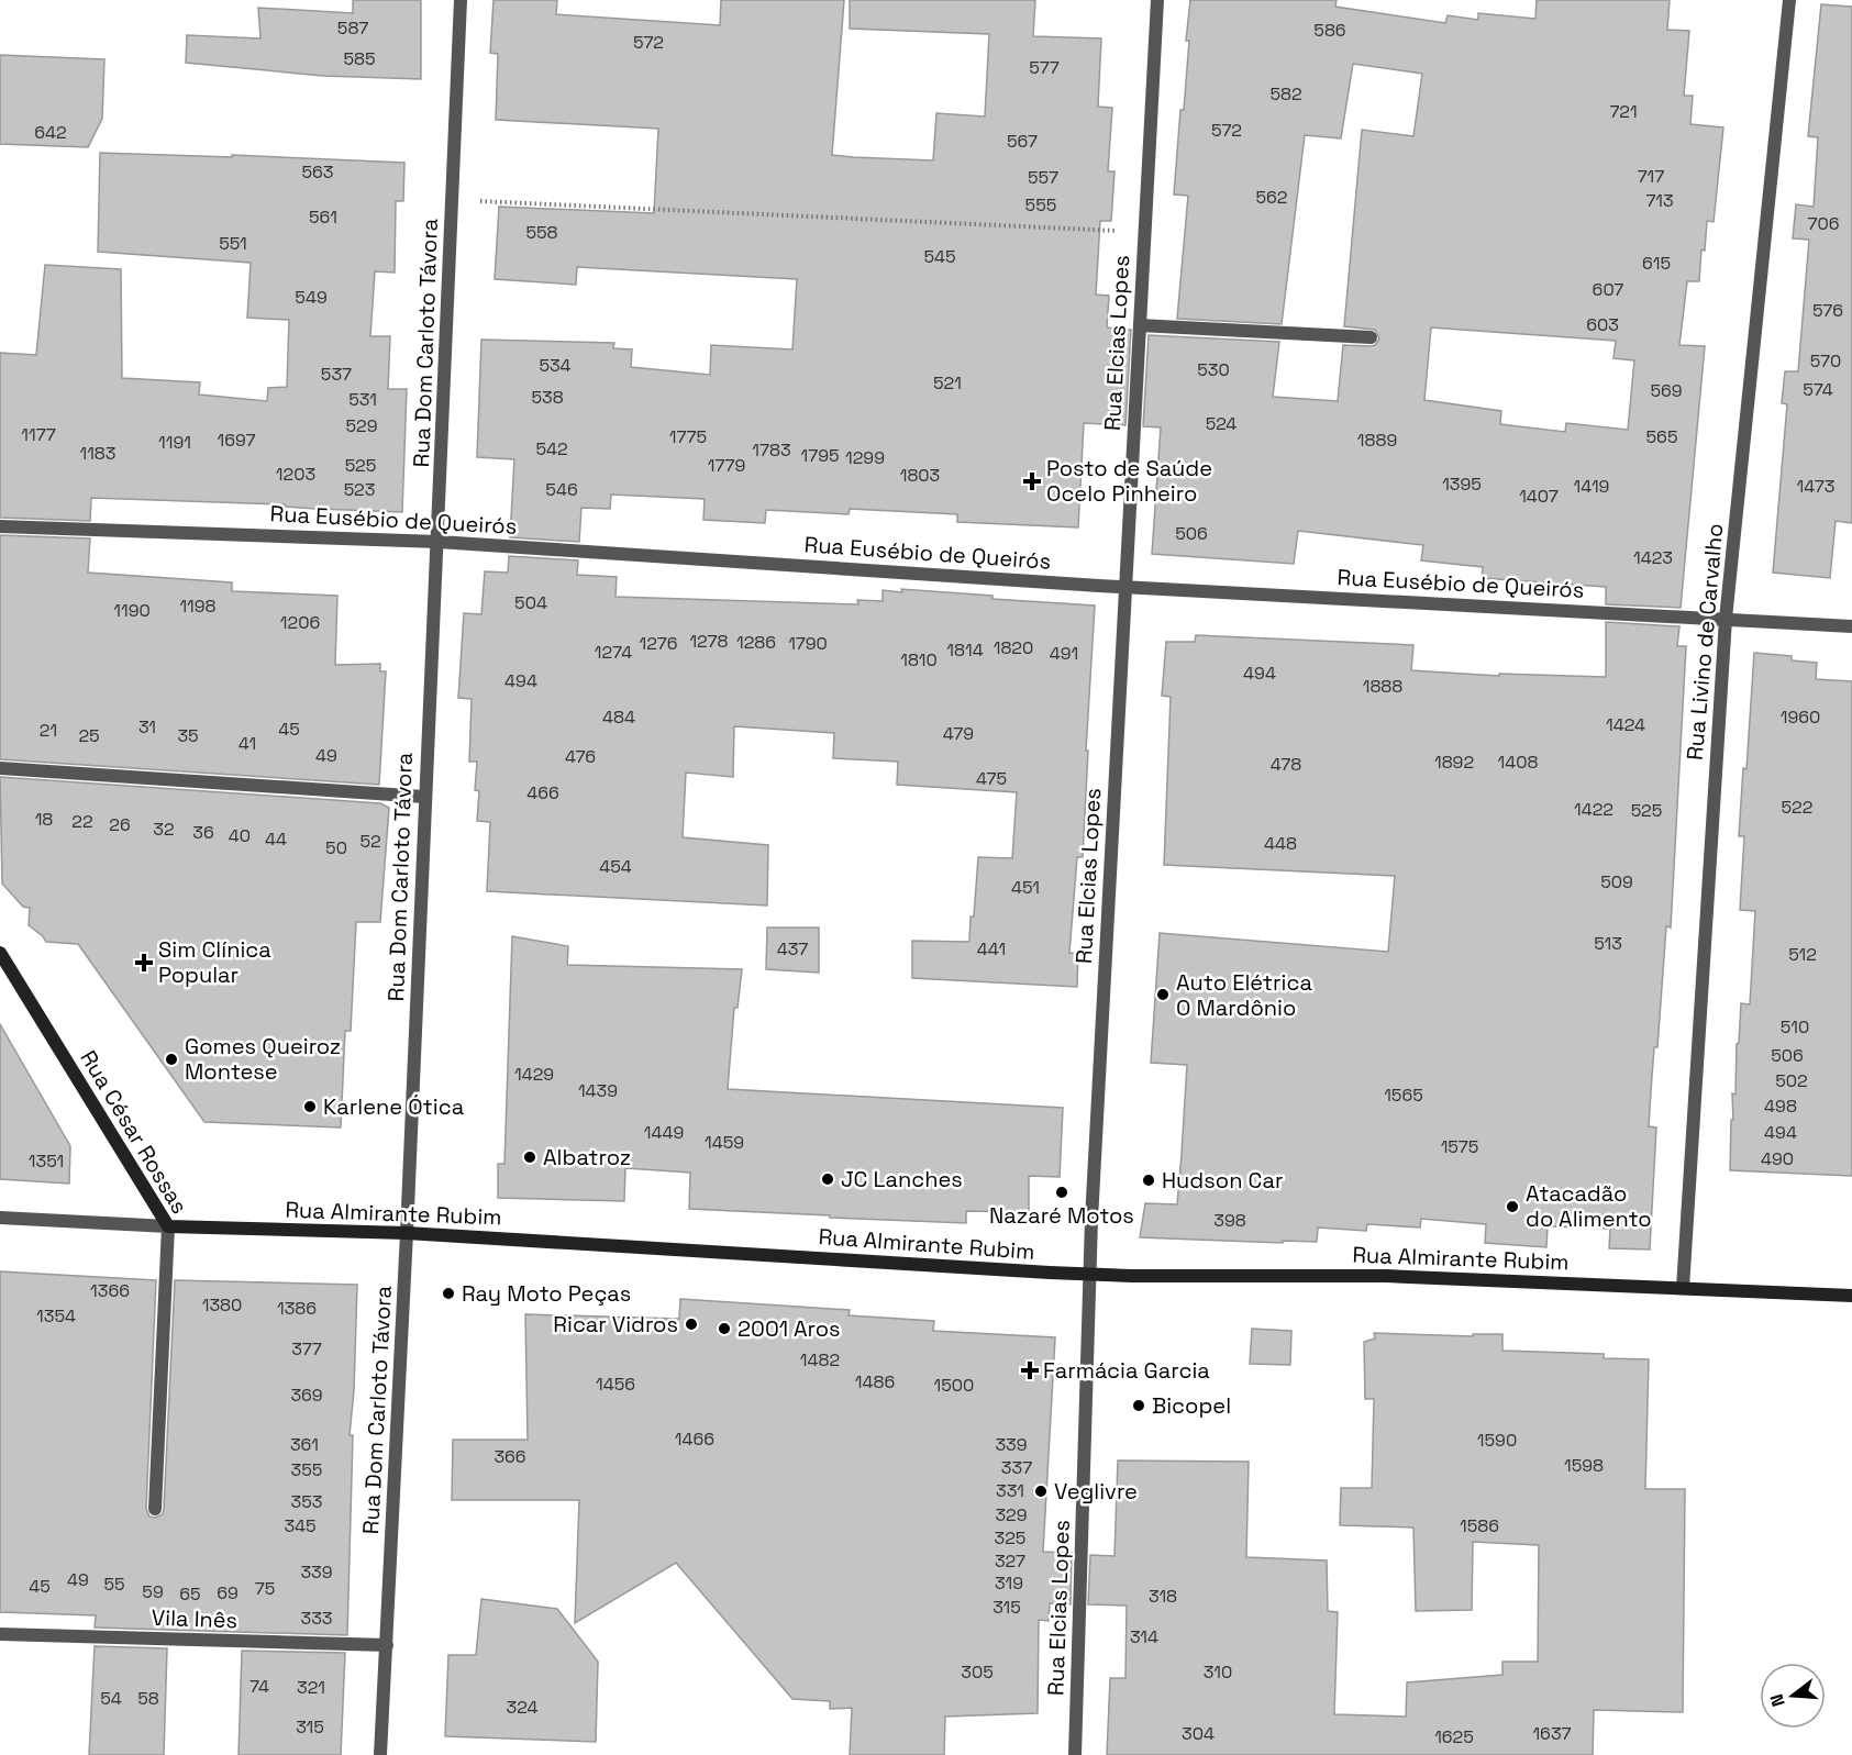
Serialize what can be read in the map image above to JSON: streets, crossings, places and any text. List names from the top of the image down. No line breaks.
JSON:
{"streets":{"main road":["Rua César Rossas","Rua Almirante Rubim"],"street":["Rua Dom Carloto Távora","Rua Elcias Lopes","Rua Eusébio de Queirós","Rua Livino de Carvalho","Vila Inês"]},"crossings":[["Rua Dom Carloto Távora","Rua Eusébio de Queirós"],["Rua Dom Carloto Távora","Rua Almirante Rubim"],["Rua Dom Carloto Távora","Vila Inês"],["Rua Elcias Lopes","Rua Eusébio de Queirós"],["Rua Elcias Lopes","Rua Almirante Rubim"],["Rua Eusébio de Queirós","Rua Livino de Carvalho"],["Rua Livino de Carvalho","Rua Almirante Rubim"],["Rua César Rossas","Rua Almirante Rubim"]],"places":{"health":["Posto de Saúde Ocelo Pinheiro","Sim Clínica Popular","Farmácia Garcia"],"other":["Auto Elétrica O Mardônio","Gomes Queiroz Montese","Karlene Ótica","Albatroz","JC Lanches","Hudson Car","Nazaré Motos","Atacadão do Alimento","Ray Moto Peças","Ricar Vidros","2001 Aros","Bicopel","Veglivre"]},"house_numbers":["587","586","572","585","577","582","721","572","642","567","563","717","557","562","713","555","561","706","558","551","545","615","607","549","576","603","570","534","530","537","521","574","569","538","531","524","529","1177","1775","565","1697","1889","1191","542","1783","1183","1795","1299","525","1779","1203","1803","1395","1419","1473","523","546","1407","506","1423","504","1198","1190","1206","1278","1286","1276","1790","1820","1814","1274","491","1810","494","494","1888","484","1960","1424","31","45","21","479","25","35","41","49","476","1892","1408","478","475","466","522","1422","525","18","22","26","32","36","40","44","52","448","50","454","509","451","513","437","441","512","510","506","1429","502","1439","1565","498","1449","494","1459","1575","490","1351","398","1366","1380","1386","1354","377","1482","1486","1456","1500","369","1466","1590","361","339","366","1598","337","355","331","353","329","345","1586","325","327","339","49","319","55","45","75","59","69","65","318","315","333","314","305","310","74","321","54","58","324","315","304","1637","1625"],"north":"left"}
